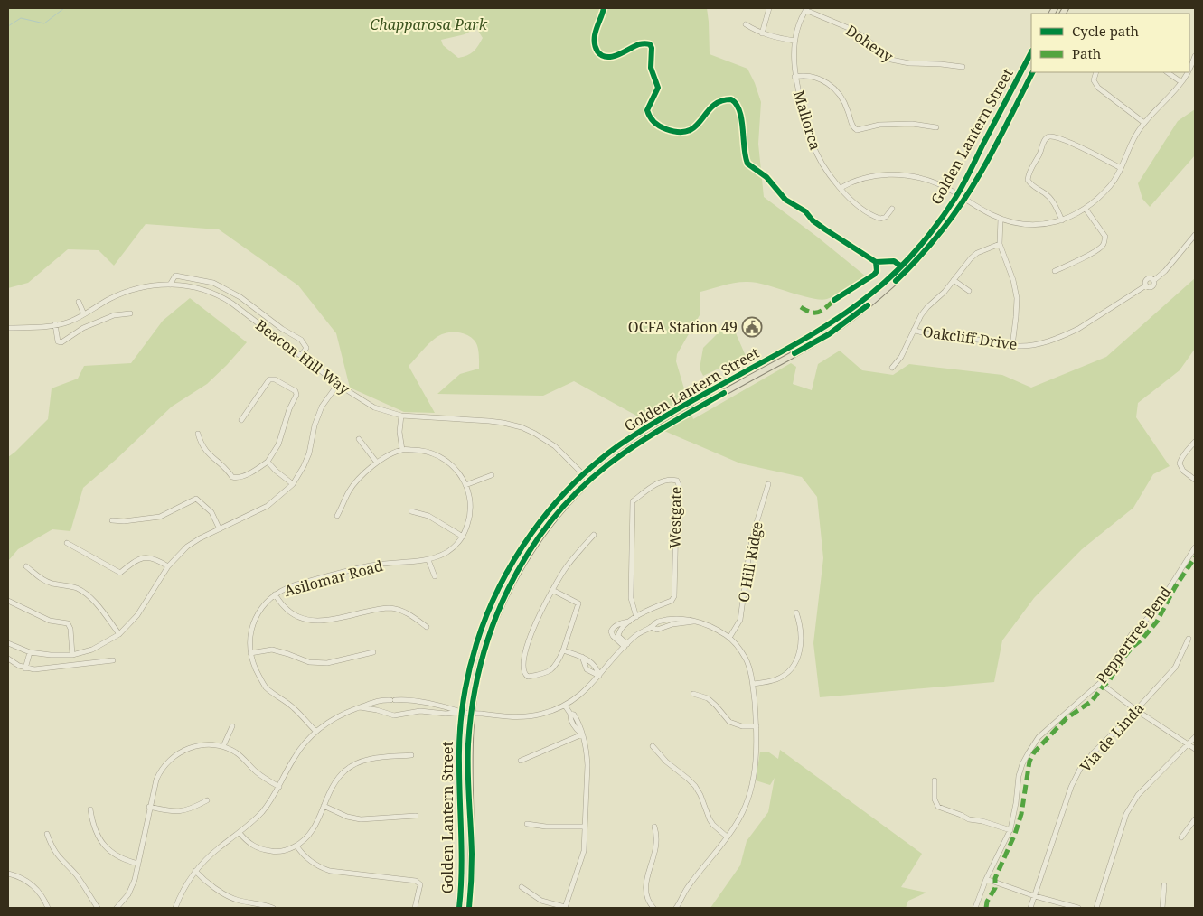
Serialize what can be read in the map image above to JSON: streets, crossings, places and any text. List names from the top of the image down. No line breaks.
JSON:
{"streets":{"main road":["Golden Lantern Street"],"street":["Doheny","Mallorca","Oakcliff Drive","Beacon Hill Way","Westgate","O Hill Ridge","Asilomar Road","Peppertree Bend","Via de Linda"]},"crossings":[["Doheny","Mallorca"],["Golden Lantern Street","Beacon Hill Way"]],"parks":["Chapparosa Park"],"places":{"public building":["OCFA Station 49"]},"legend":["Cycle path","Path"]}
